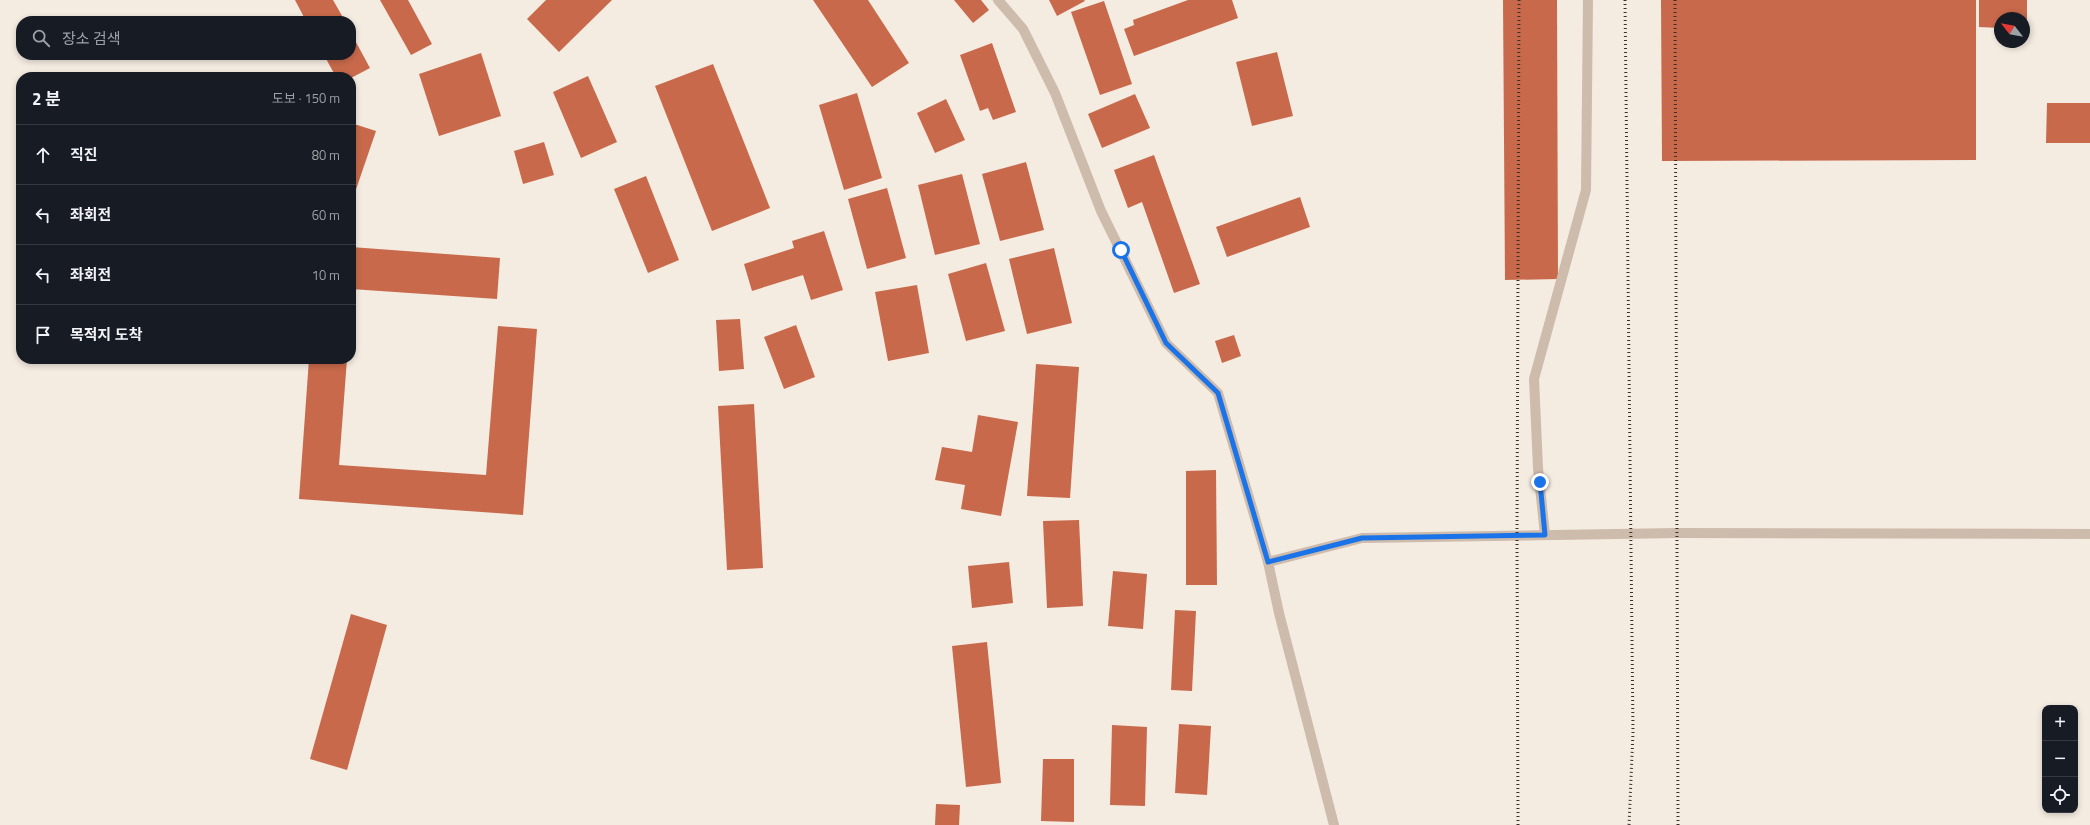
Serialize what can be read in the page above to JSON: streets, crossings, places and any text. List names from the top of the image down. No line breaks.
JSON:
{"north":"top left","page":{"search":"장소 검색","heading":["2 분","도보 · 150 m"],"list":[["직진","80 m"],["좌회전","60 m"],["좌회전","10 m"],"목적지 도착"],"map_buttons":["+","−"]}}
